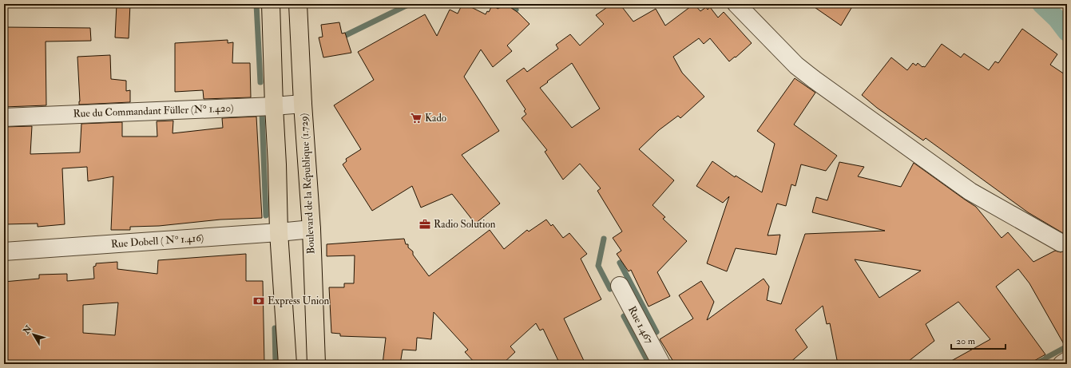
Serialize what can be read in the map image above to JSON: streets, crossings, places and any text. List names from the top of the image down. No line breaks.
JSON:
{"streets":{"main road":["Boulevard de la République (1.729)"],"street":["Rue du Commandant Füller (N° 1.420)","Rue Dobell ( N° 1.416)","Rue 1.467"]},"crossings":[["Rue du Commandant Füller (N° 1.420)","Boulevard de la République (1.729)"],["Boulevard de la République (1.729)","Rue Dobell ( N° 1.416)"]],"places":{"supermarket":["Kado"],"office":["Radio Solution"],"bank":["Express Union"]},"scale_bar":"20 m","north":"top left"}
